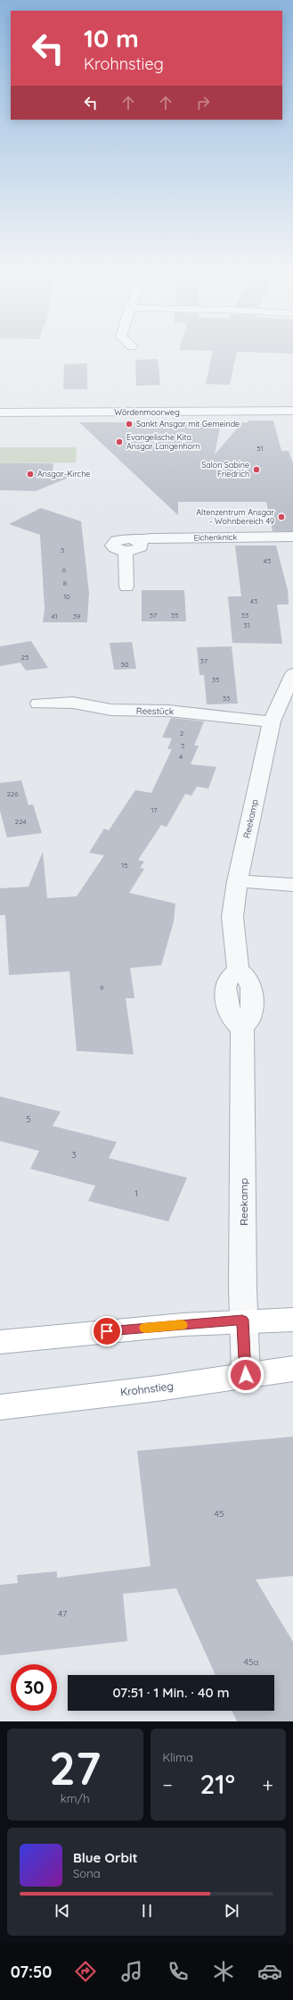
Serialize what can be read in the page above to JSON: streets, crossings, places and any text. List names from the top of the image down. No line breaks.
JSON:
{"streets":{"main road":["Krohnstieg"],"street":["Wördenmoorweg","Eichenknick","Reestück","Reekamp"]},"crossings":[["Reestück","Reekamp"],["Reekamp","Krohnstieg"]],"places":["Sankt Ansgar mit Gemeinde","Evangelische Kita Ansgar Langenhorn","Salon Sabine Friedrich","Ansgar-Kirche","Altenzentrum Ansgar - Wohnbereich 49"],"house_numbers":["51","3","45","6","8","10","43","37","35","33","41","39","31","25","37","30","35","33","2","3","4","226","17","224","15","9","5","3","1","45","47","45a"],"page":{"turn":["10 m","Krohnstieg"],"limit":"30","trip":"07:51 · 1 Min. · 40 m","tile":[["27","km/h"],"Klima"],"heat":["−","21°","+"],"song":["Blue Orbit","Sona"],"tabs":"07:50"}}
